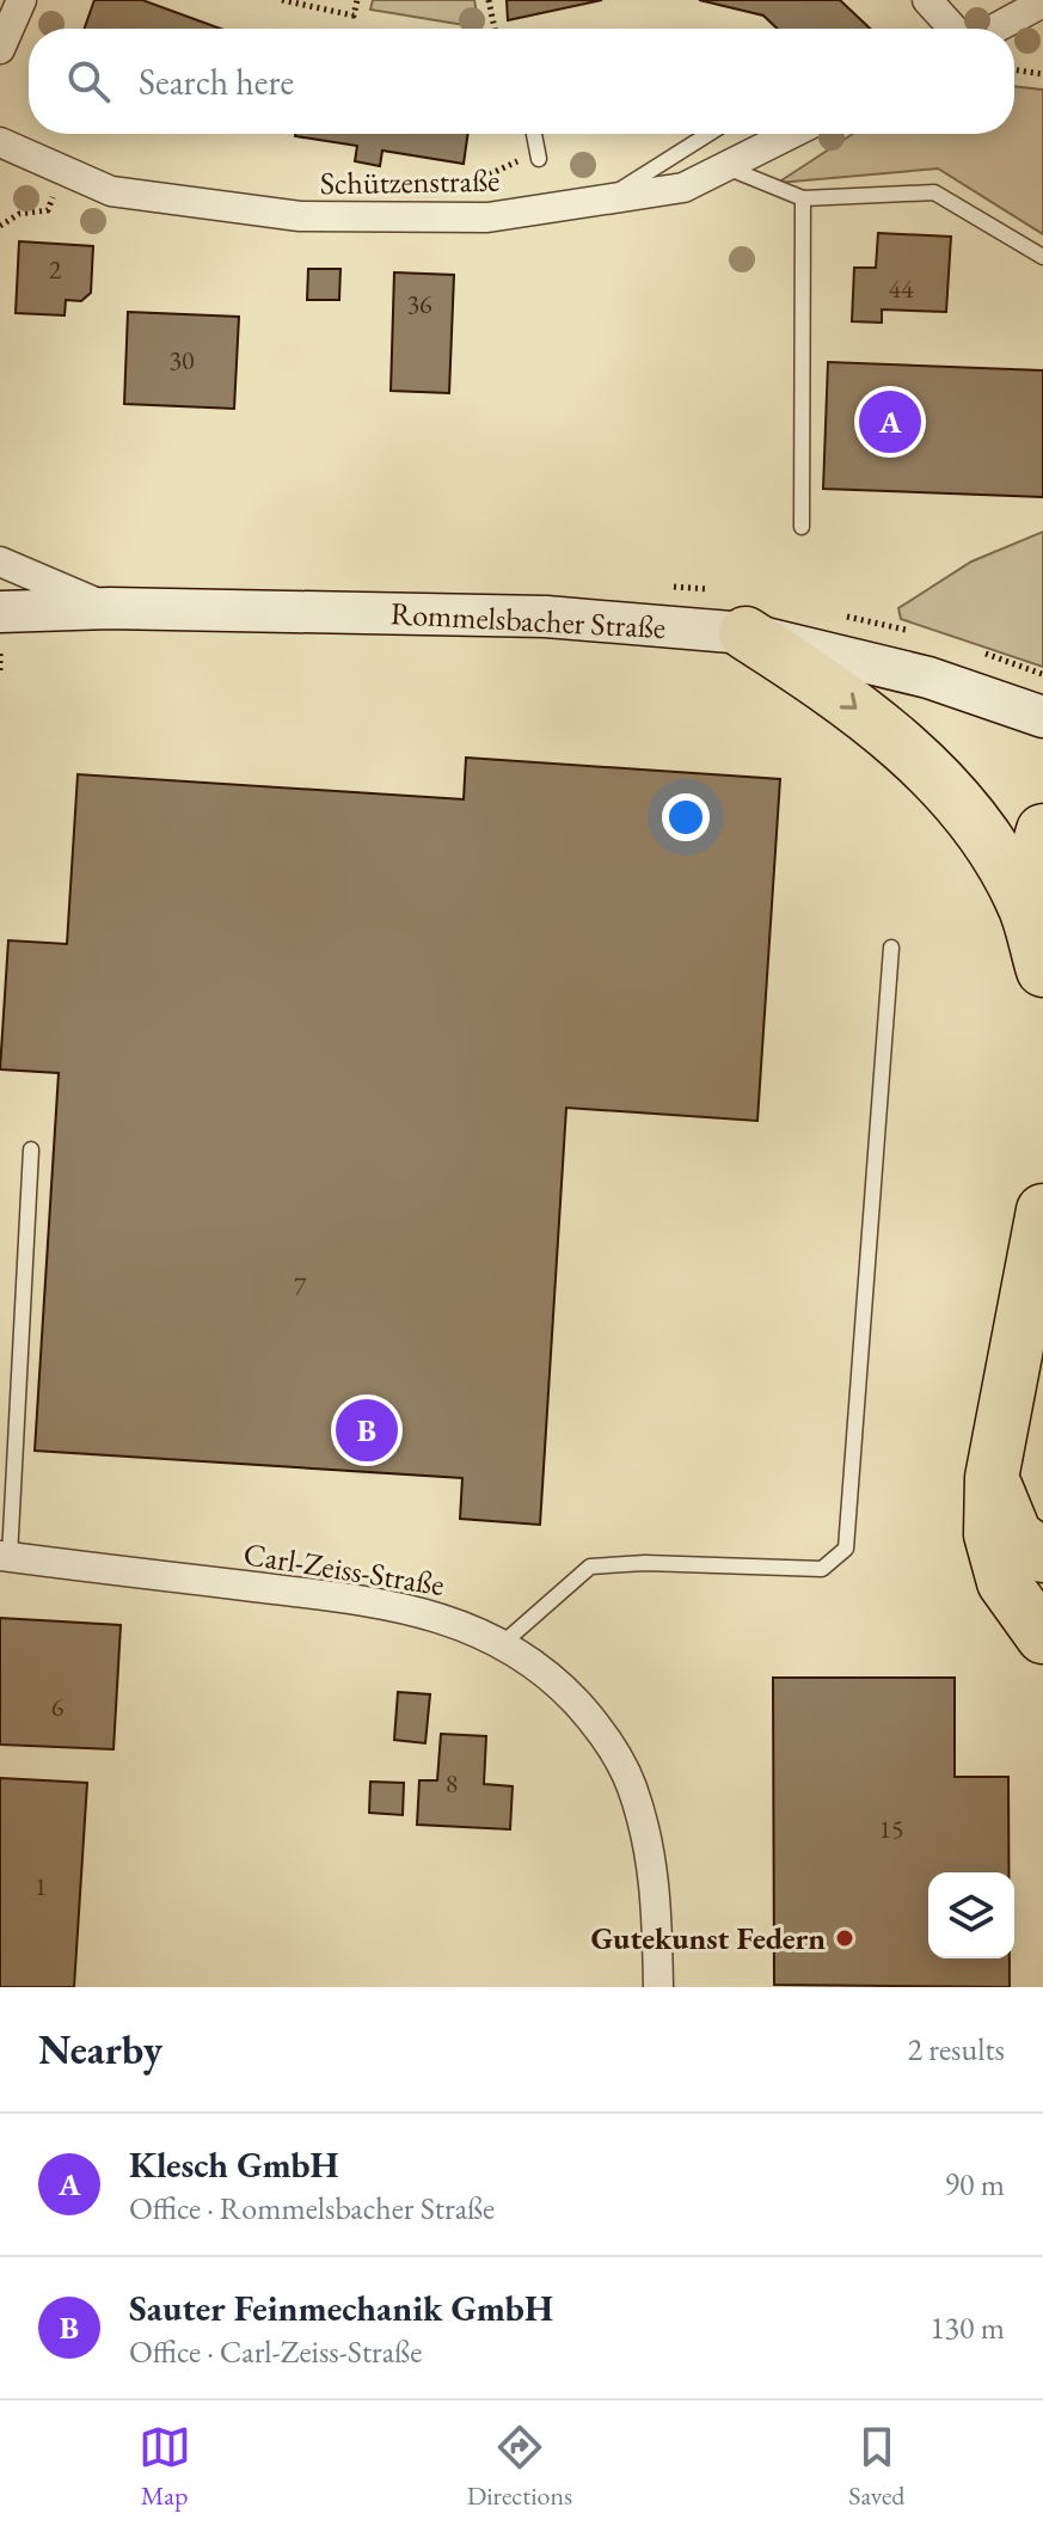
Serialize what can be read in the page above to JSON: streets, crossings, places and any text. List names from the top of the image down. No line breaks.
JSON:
{"streets":{"main road":["Rommelsbacher Straße"],"street":["Schützenstraße","Carl-Zeiss-Straße"]},"places":["Gutekunst Federn"],"house_numbers":["2","44","36","30","7","6","8","15","1"],"page":{"search":"Search here","pins":["A","B"],"heading":["Nearby","2 results"],"list":[{"mark":"A","name":"Klesch GmbH","note":"Office · Rommelsbacher Straße","value":"90 m"},{"mark":"B","name":"Sauter Feinmechanik GmbH","note":"Office · Carl-Zeiss-Straße","value":"130 m"}],"nav":["Map","Directions","Saved"]}}
